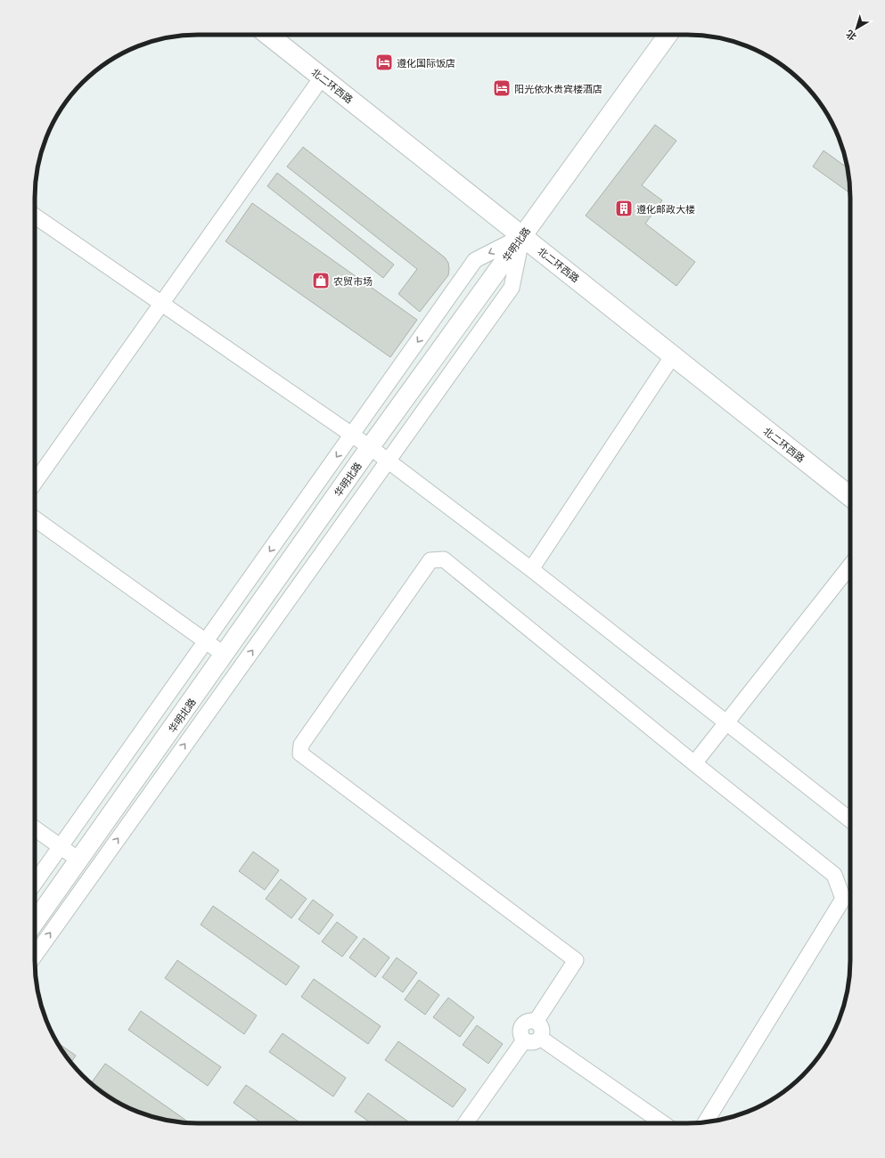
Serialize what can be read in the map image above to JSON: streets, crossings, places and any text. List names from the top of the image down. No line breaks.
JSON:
{"streets":{"highway":["北二环西路"],"main road":["华明北路"]},"crossings":[["北二环西路","华明北路"]],"places":{"hotel":["遵化国际饭店","阳光依水贵宾楼酒店"],"building":["遵化邮政大楼"],"shop":["农贸市场"]},"north":"bottom left"}
